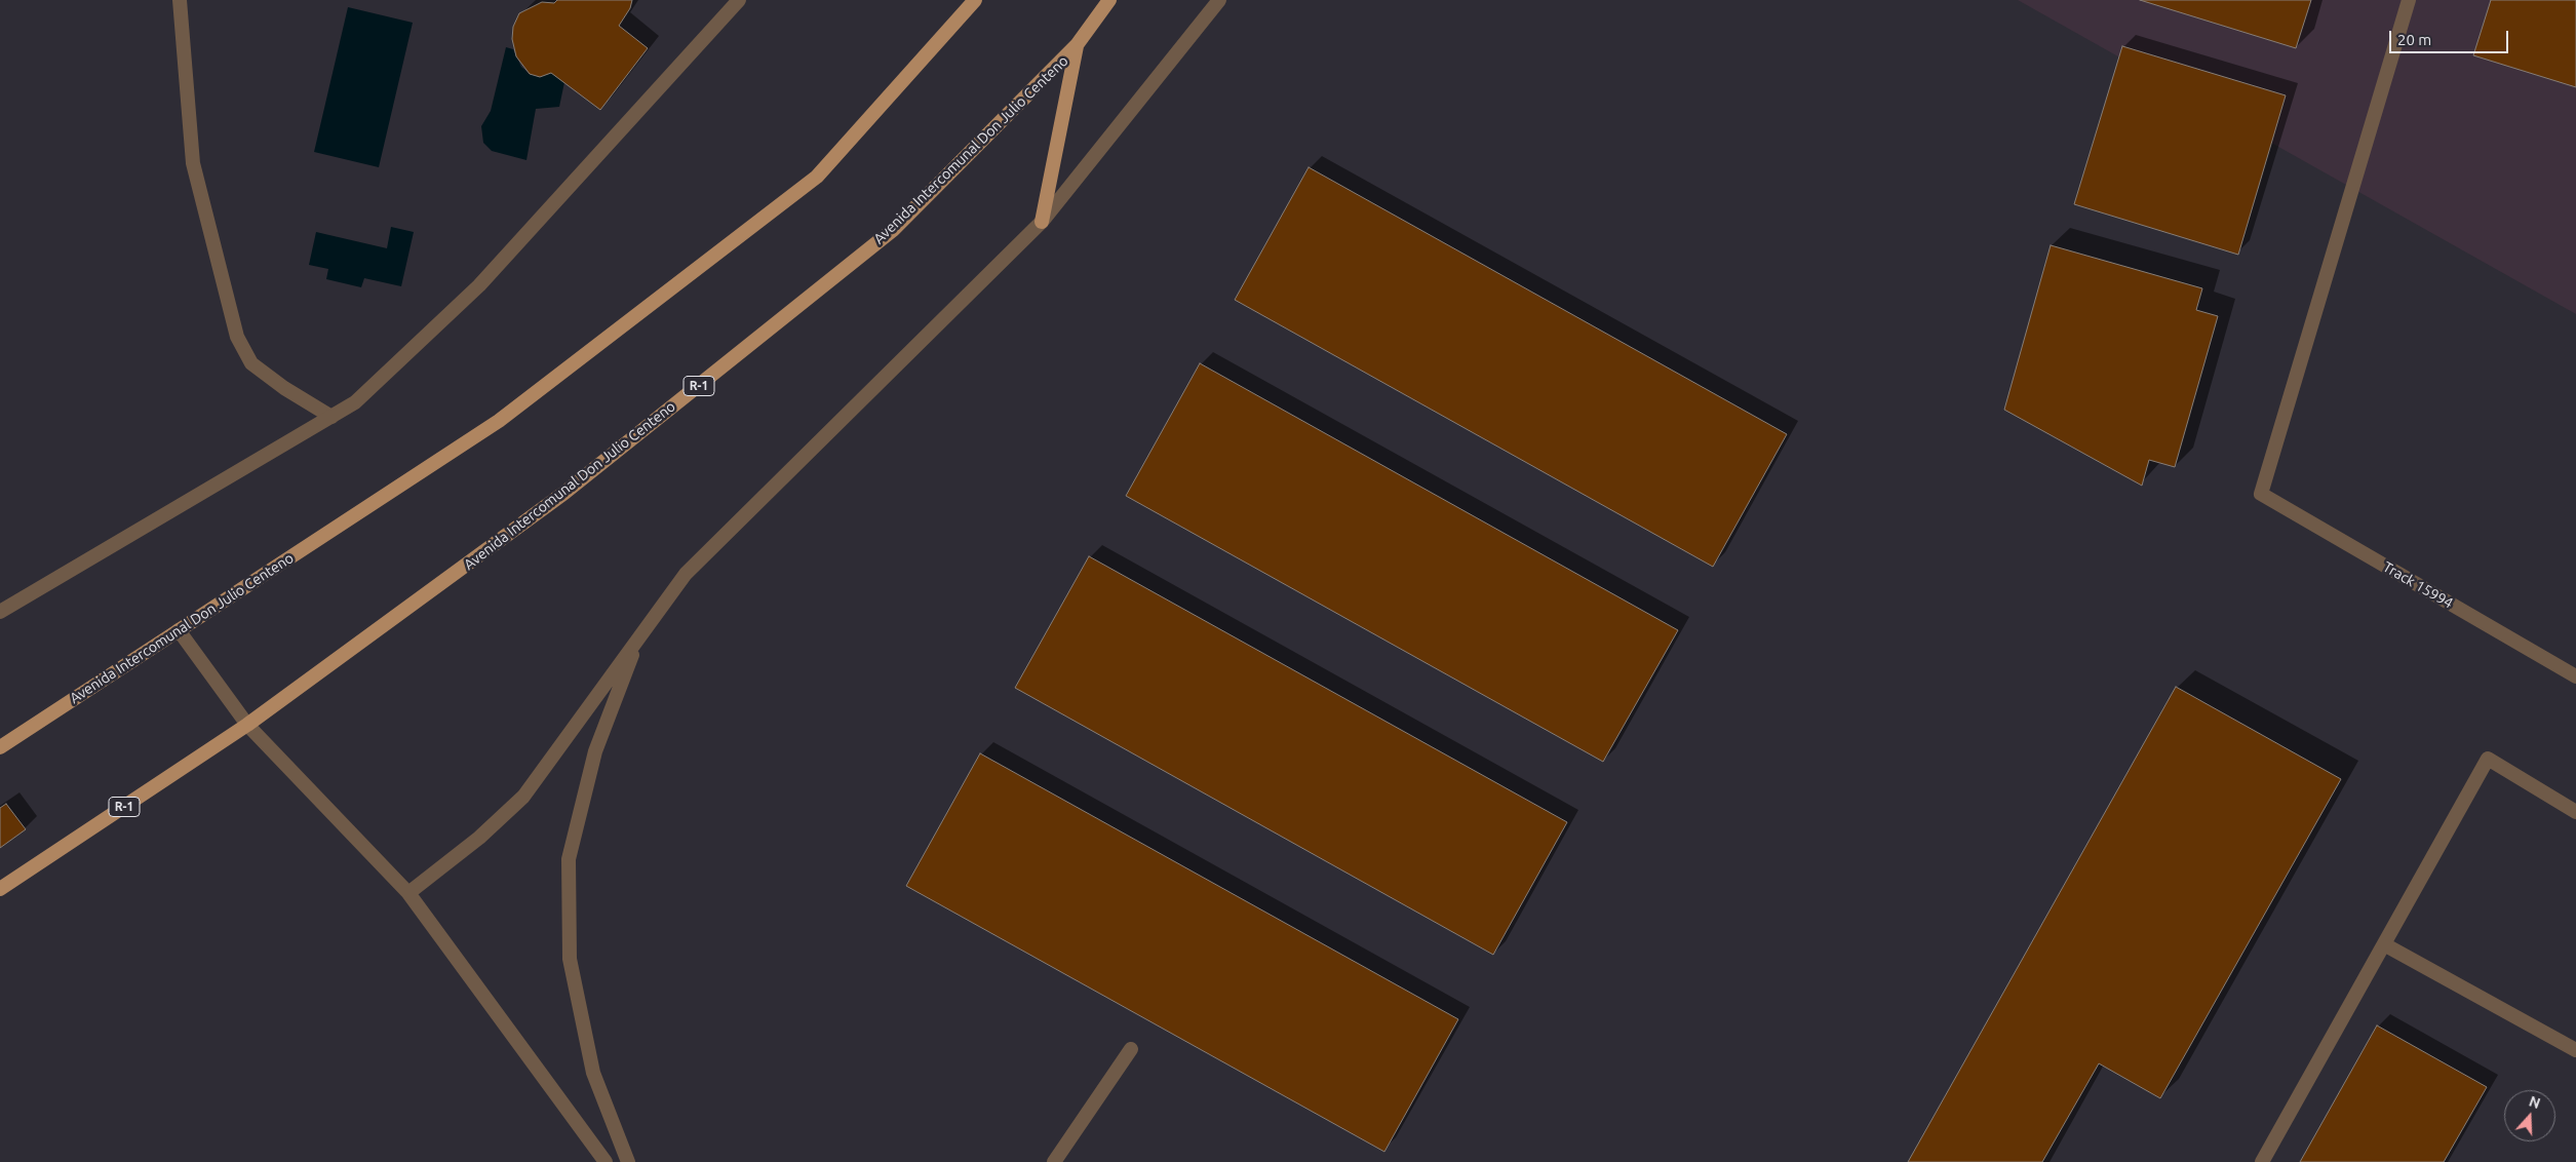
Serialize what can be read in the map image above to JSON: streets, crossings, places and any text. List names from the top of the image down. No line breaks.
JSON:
{"streets":{"main road":["Avenida Intercomunal Don Julio Centeno","R-1"],"street":["Track 15994"]},"scale_bar":"20 m","north":"top"}
